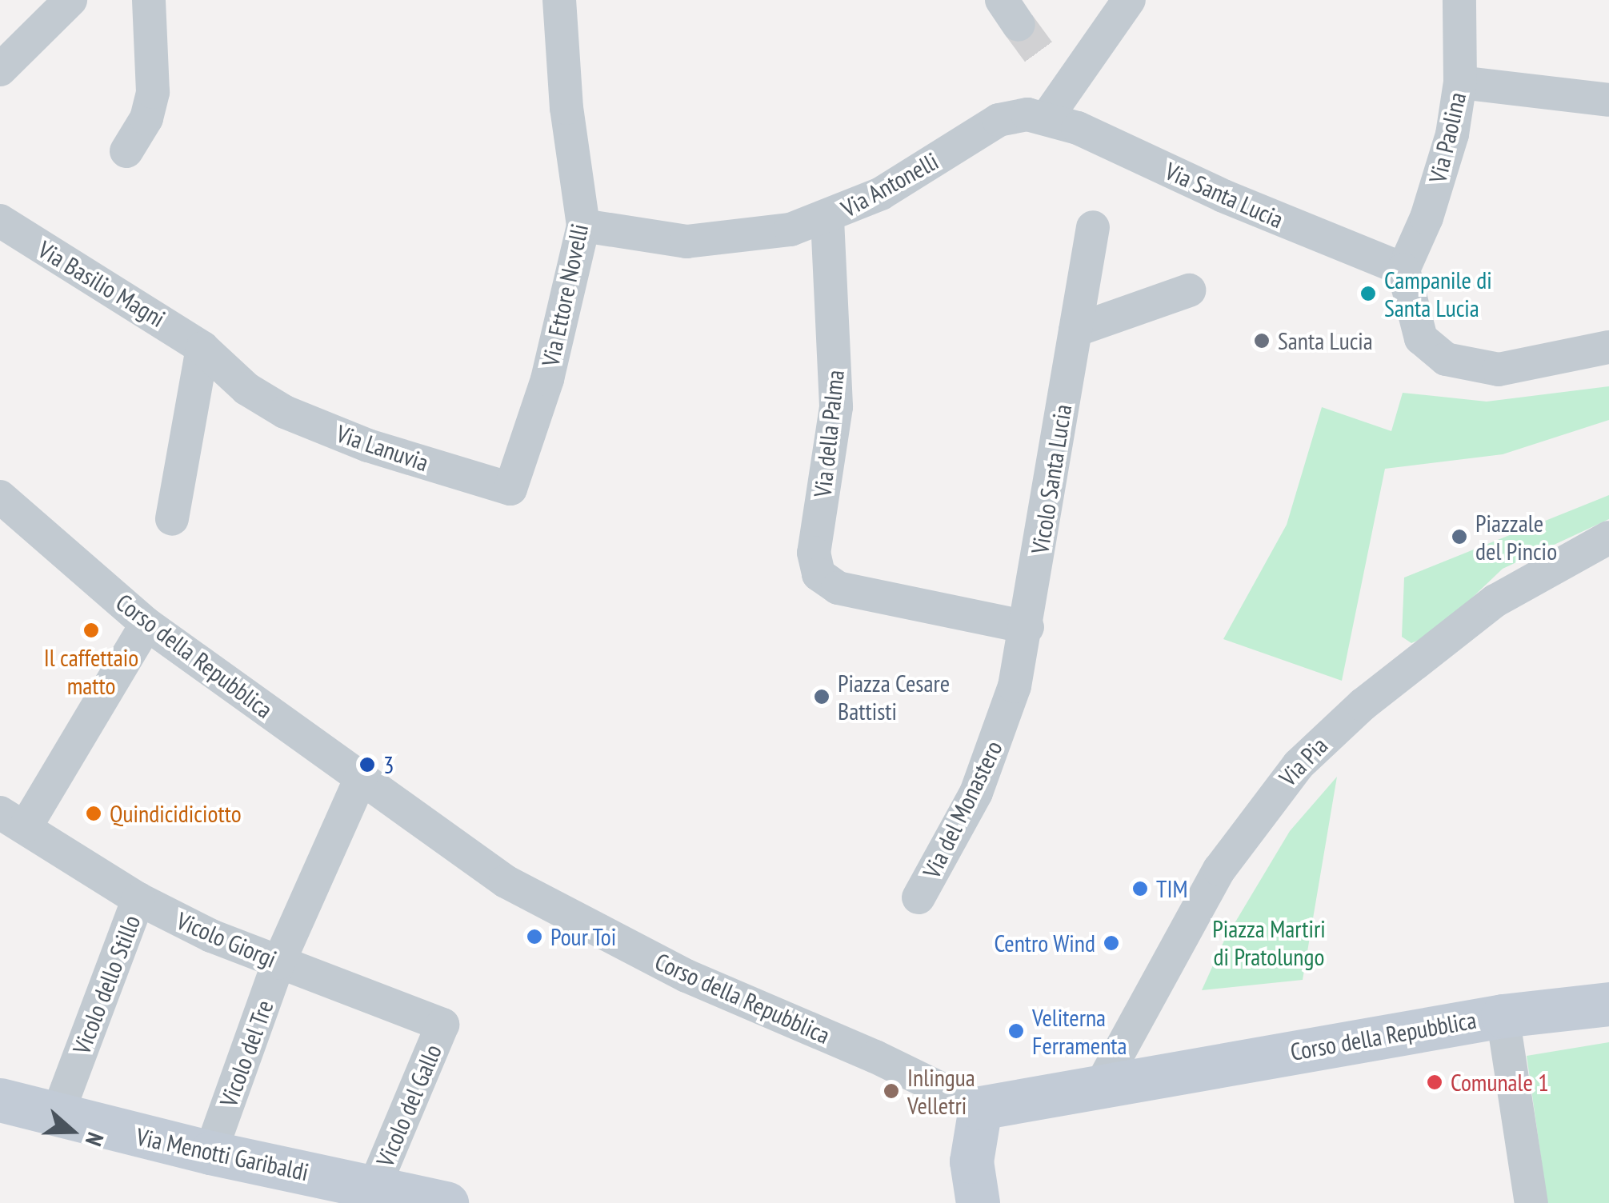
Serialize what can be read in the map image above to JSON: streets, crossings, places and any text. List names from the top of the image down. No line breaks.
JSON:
{"streets":{"street":["Via Paolina","Via Antonelli","Via Santa Lucia","Via Basilio Magni","Via Ettore Novelli","Via della Palma","Via Lanuvia","Vicolo Santa Lucia","Corso della Repubblica","Via Pia","Via del Monastero","Vicolo Giorgi","Vicolo dello Stillo","Vicolo del Tre","Vicolo del Gallo","Via Menotti Garibaldi"]},"crossings":[["Via Paolina","Via Santa Lucia"],["Via Antonelli","Via Santa Lucia"],["Via Antonelli","Via Ettore Novelli"],["Via Antonelli","Via della Palma"],["Via Basilio Magni","Via Lanuvia"],["Via Ettore Novelli","Via Lanuvia"],["Via della Palma","Vicolo Santa Lucia"],["Via della Palma","Via del Monastero"],["Vicolo Santa Lucia","Via del Monastero"],["Corso della Repubblica","Via Pia"],["Corso della Repubblica","Vicolo Giorgi"],["Corso della Repubblica","Vicolo del Tre"],["Vicolo Giorgi","Vicolo dello Stillo"],["Vicolo Giorgi","Vicolo del Tre"],["Vicolo Giorgi","Vicolo del Gallo"],["Vicolo dello Stillo","Via Menotti Garibaldi"],["Vicolo del Tre","Via Menotti Garibaldi"],["Vicolo del Gallo","Via Menotti Garibaldi"]],"parks":["Piazza Martiri di Pratolungo"],"places":["Campanile di Santa Lucia","Santa Lucia","Piazzale del Pincio","Il caffettaio matto","Piazza Cesare Battisti","3","Quindicidiciotto","TIM","Pour Toi","Centro Wind","Veliterna Ferramenta","Comunale 1","Inlingua Velletri"],"north":"right"}
